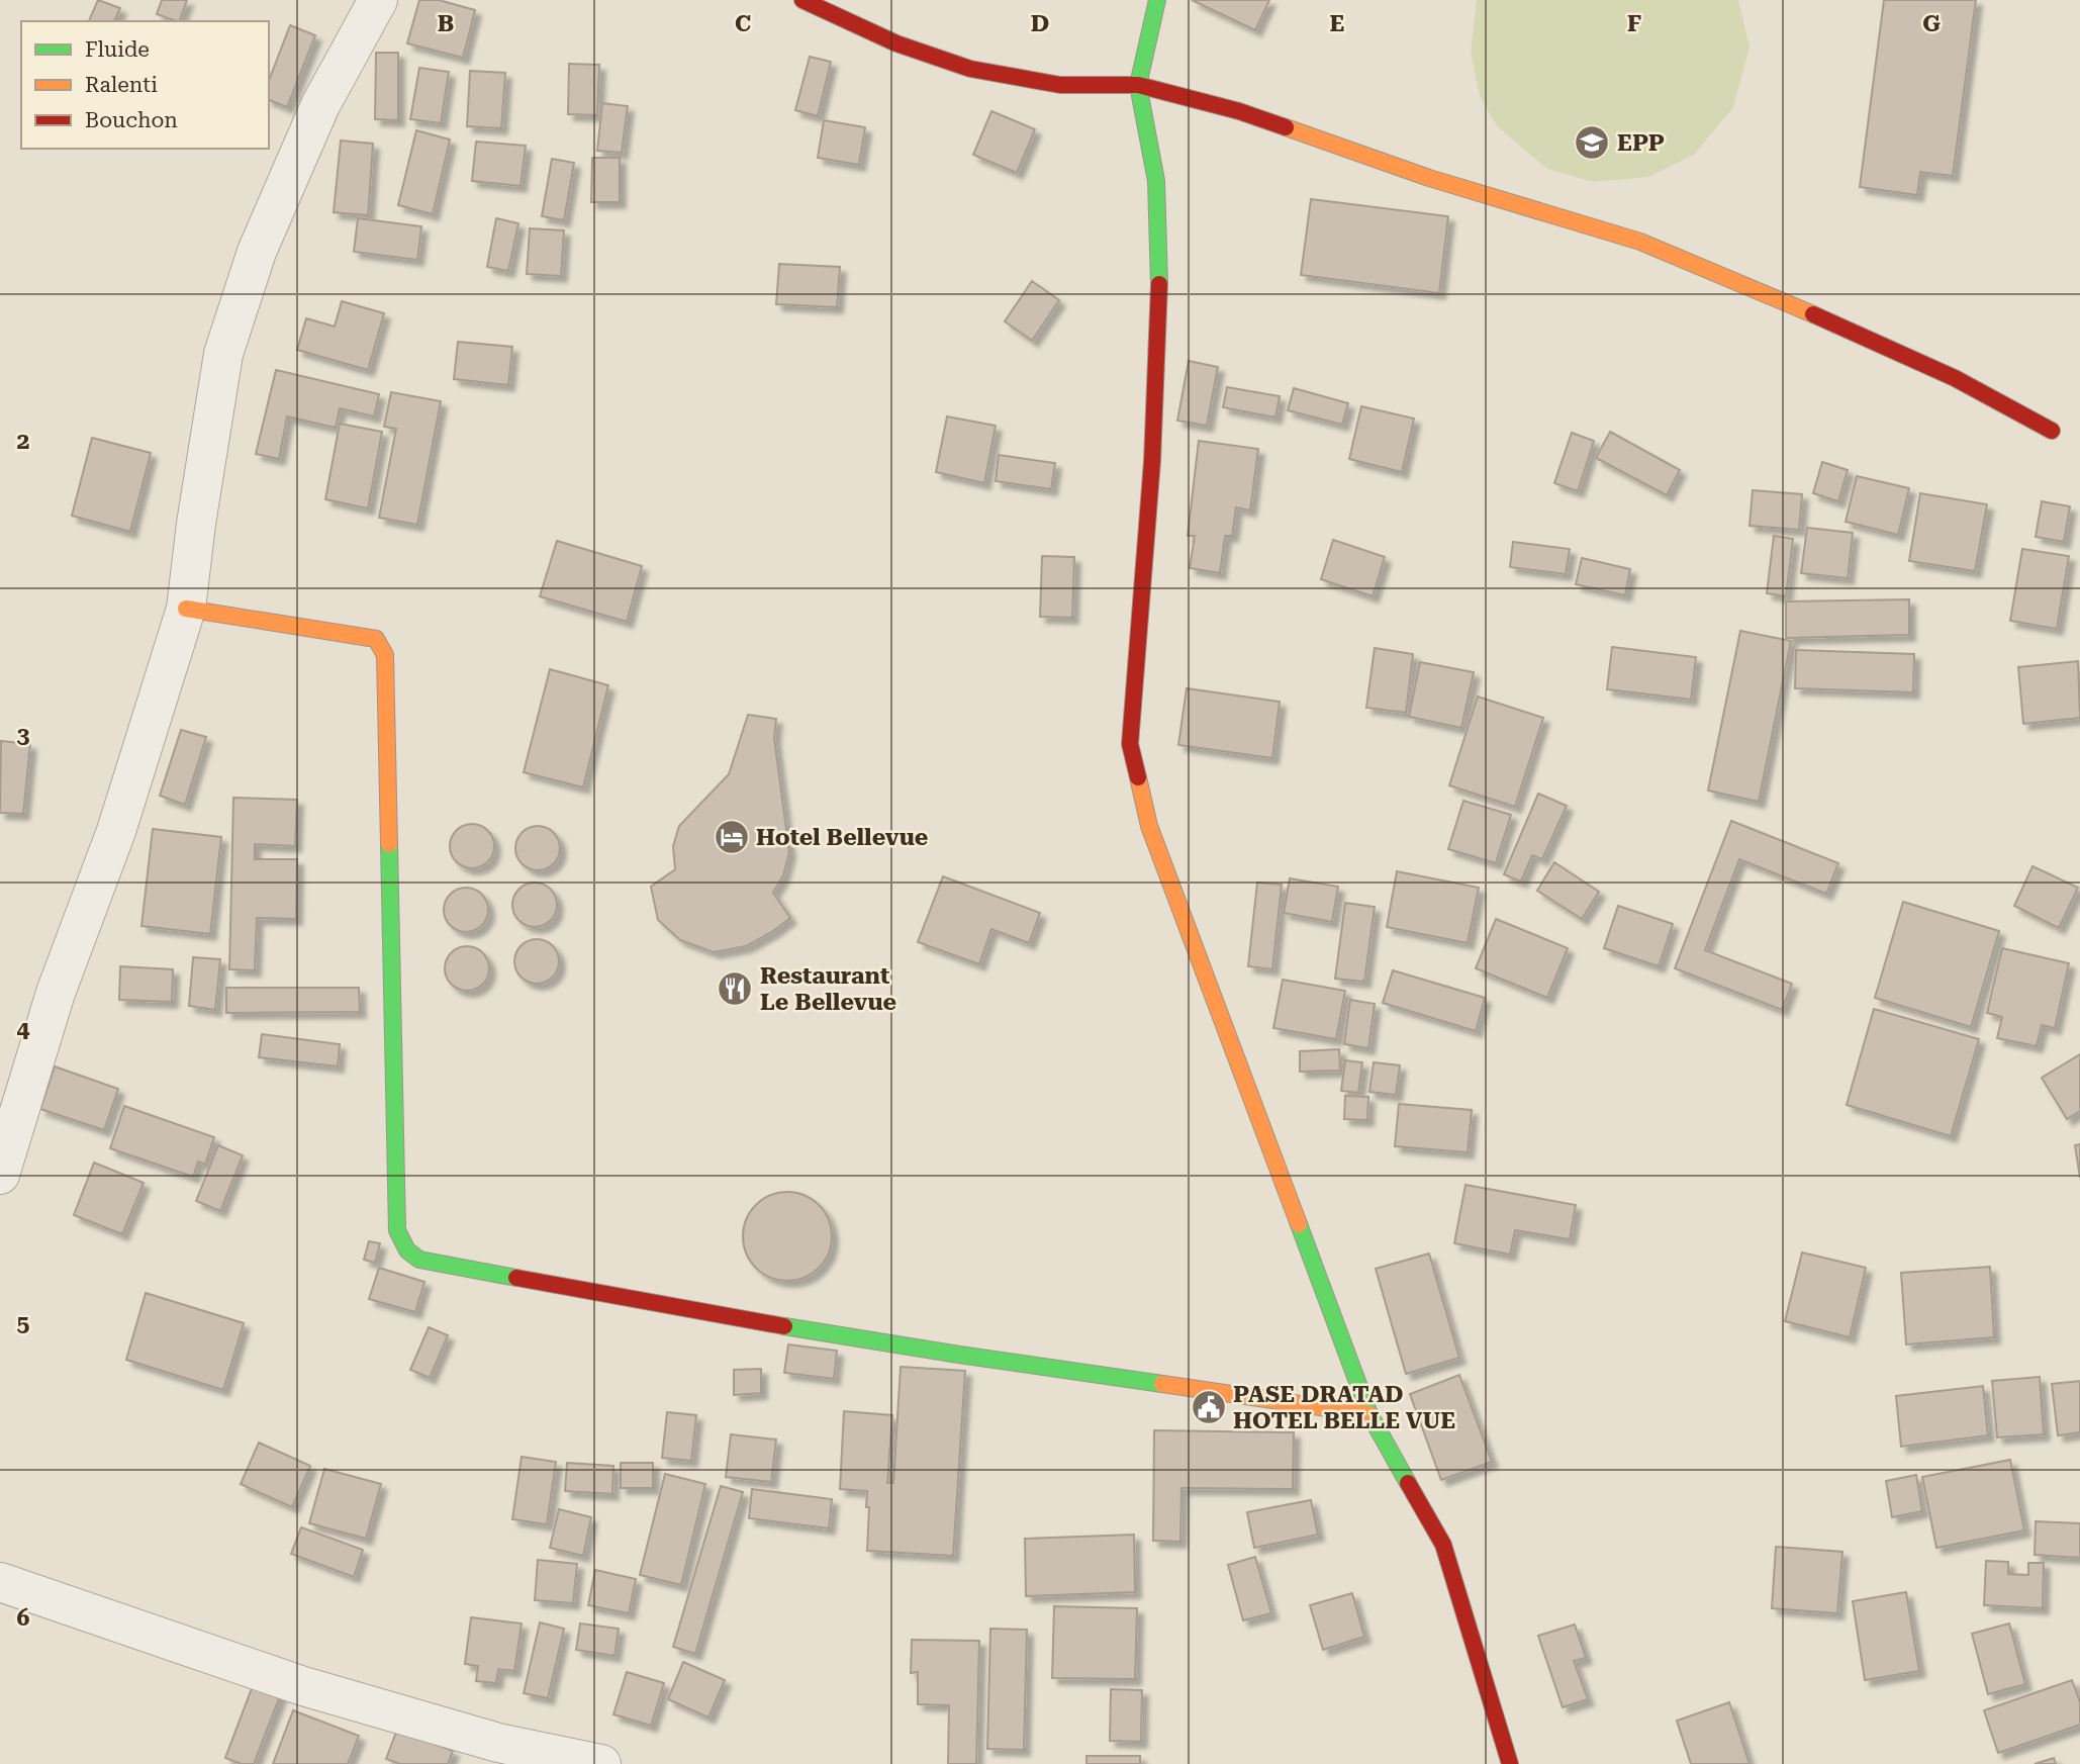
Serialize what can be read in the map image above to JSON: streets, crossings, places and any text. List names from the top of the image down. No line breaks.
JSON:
{"places":{"school or university":["EPP"],"hotel":["Hotel Bellevue"],"restaurant":["Restaurant Le Bellevue"],"public building":["PASE DRATAD HOTEL BELLE VUE"]},"legend":["Fluide","Ralenti","Bouchon"],"grid":{"columns":["B","C","D","E","F","G"],"rows":["2","3","4","5","6"]}}
